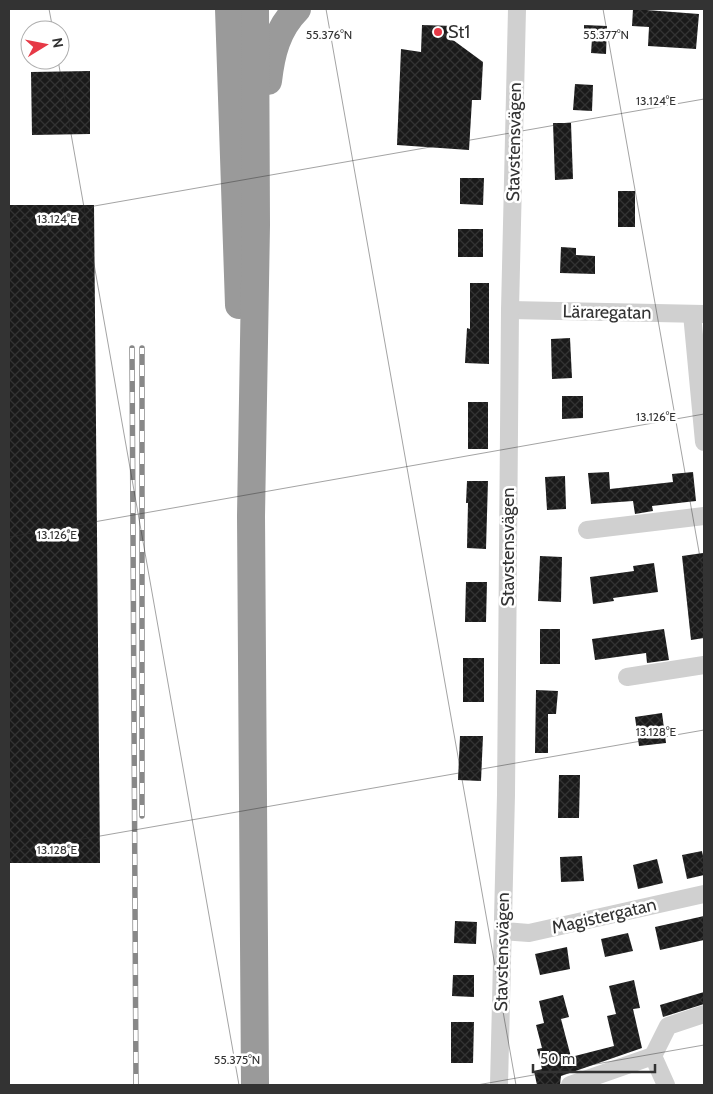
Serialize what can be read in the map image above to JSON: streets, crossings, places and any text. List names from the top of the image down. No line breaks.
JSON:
{"streets":{"street":["Stavstensvägen","Läraregatan","Magistergatan"]},"crossings":[["Stavstensvägen","Läraregatan"],["Stavstensvägen","Magistergatan"]],"places":["St1"],"scale_bar":"50 m","north":"right","coordinates":["55.376°N","55.377°N","13.124°E","13.126°E","13.128°E","55.375°N"]}
